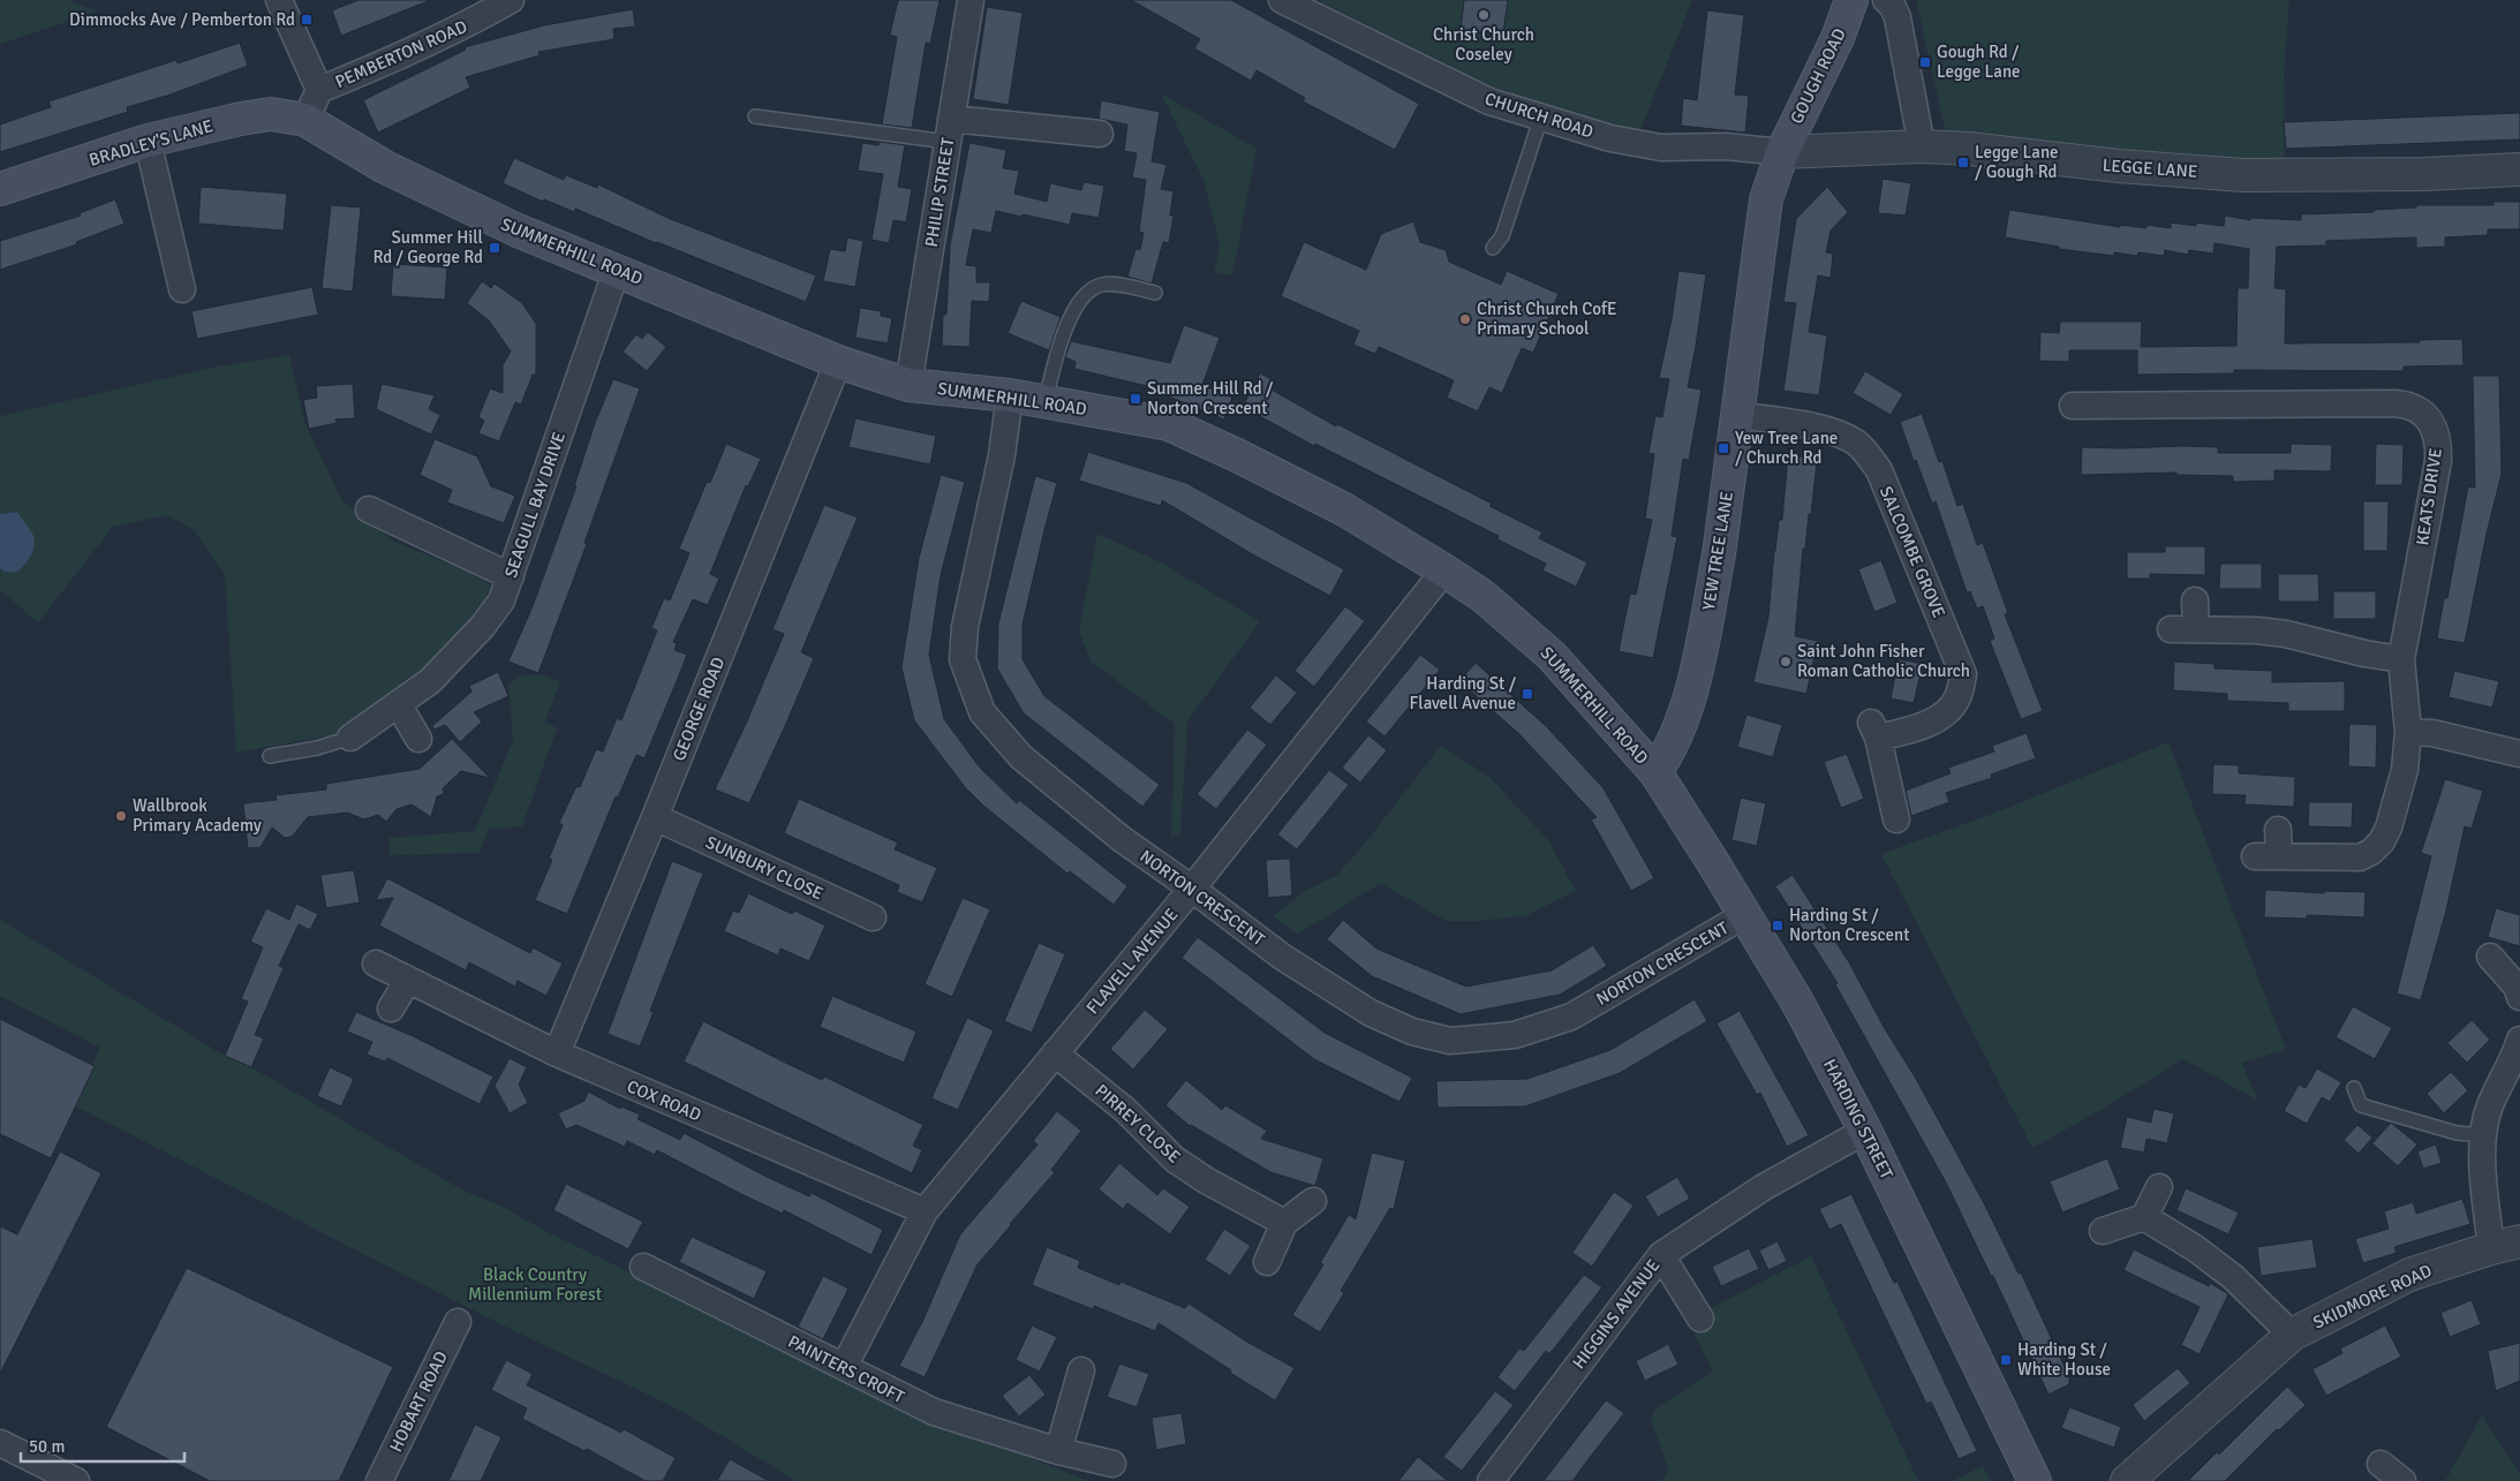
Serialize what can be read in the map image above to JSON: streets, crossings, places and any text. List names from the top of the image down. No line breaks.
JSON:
{"streets":{"main road":["GOUGH ROAD","BRADLEY'S LANE","SUMMERHILL ROAD","YEW TREE LANE","HARDING STREET"],"street":["PEMBERTON ROAD","CHURCH ROAD","LEGGE LANE","PHILIP STREET","KEATS DRIVE","SEAGULL BAY DRIVE","SALCOMBE GROVE","GEORGE ROAD","SUNBURY CLOSE","NORTON CRESCENT","FLAVELL AVENUE","COX ROAD","PIRREY CLOSE","SKIDMORE ROAD","HIGGINS AVENUE","PAINTERS CROFT","HOBART ROAD"]},"crossings":[["PEMBERTON ROAD","BRADLEY'S LANE"],["PEMBERTON ROAD","SUMMERHILL ROAD"],["GOUGH ROAD","CHURCH ROAD"],["GOUGH ROAD","LEGGE LANE"],["GOUGH ROAD","YEW TREE LANE"],["CHURCH ROAD","LEGGE LANE"],["CHURCH ROAD","YEW TREE LANE"],["BRADLEY'S LANE","SUMMERHILL ROAD"],["LEGGE LANE","YEW TREE LANE"],["PHILIP STREET","SUMMERHILL ROAD"],["SUMMERHILL ROAD","SEAGULL BAY DRIVE"],["SUMMERHILL ROAD","YEW TREE LANE"],["SUMMERHILL ROAD","GEORGE ROAD"],["SUMMERHILL ROAD","NORTON CRESCENT"],["SUMMERHILL ROAD","FLAVELL AVENUE"],["SUMMERHILL ROAD","HARDING STREET"],["YEW TREE LANE","SALCOMBE GROVE"],["YEW TREE LANE","HARDING STREET"],["GEORGE ROAD","SUNBURY CLOSE"],["GEORGE ROAD","COX ROAD"],["NORTON CRESCENT","FLAVELL AVENUE"],["NORTON CRESCENT","HARDING STREET"],["FLAVELL AVENUE","COX ROAD"],["FLAVELL AVENUE","PIRREY CLOSE"],["FLAVELL AVENUE","PAINTERS CROFT"],["HARDING STREET","HIGGINS AVENUE"]],"parks":["Black Country Millennium Forest"],"places":{"other":["Christ Church Coseley","Christ Church CofE Primary School","Saint John Fisher Roman Catholic Church","Wallbrook Primary Academy"],"transit":["Dimmocks Ave / Pemberton Rd","Gough Rd / Legge Lane","Legge Lane / Gough Rd","Summer Hill Rd / George Rd","Summer Hill Rd / Norton Crescent","Yew Tree Lane / Church Rd","Harding St / Flavell Avenue","Harding St / Norton Crescent","Harding St / White House"]},"scale_bar":"50 m"}
